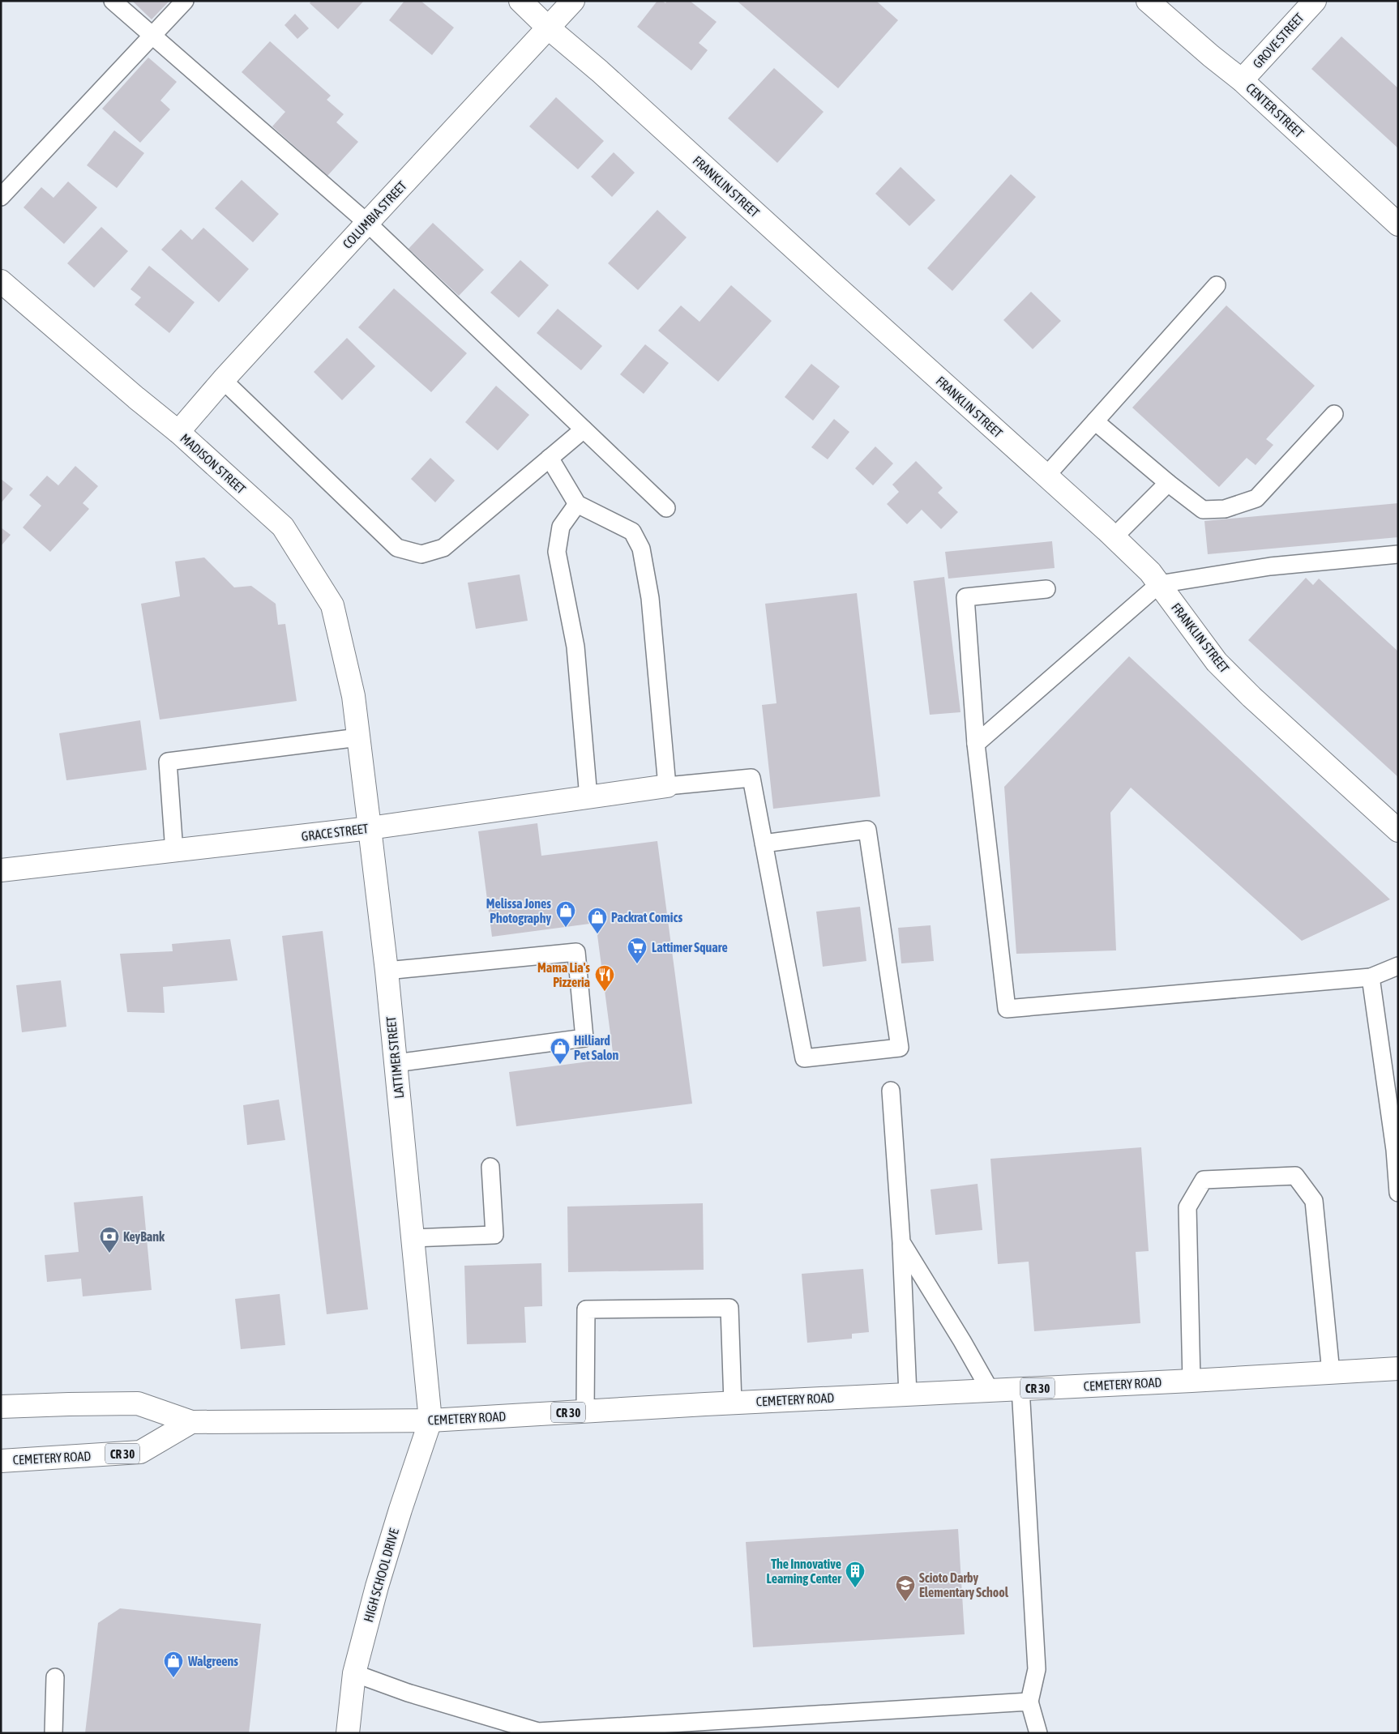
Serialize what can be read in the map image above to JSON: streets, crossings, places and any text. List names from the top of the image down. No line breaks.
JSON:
{"streets":{"street":["GROVE STREET","CENTER STREET","FRANKLIN STREET","COLUMBIA STREET","MADISON STREET","GRACE STREET","LATTIMER STREET","CEMETERY ROAD","CR 30","HIGH SCHOOL DRIVE"]},"crossings":[["GROVE STREET","CENTER STREET"],["FRANKLIN STREET","COLUMBIA STREET"],["COLUMBIA STREET","MADISON STREET"],["MADISON STREET","LATTIMER STREET"],["GRACE STREET","LATTIMER STREET"],["LATTIMER STREET","CEMETERY ROAD"],["LATTIMER STREET","HIGH SCHOOL DRIVE"],["CEMETERY ROAD","HIGH SCHOOL DRIVE"]],"places":{"shop":["Melissa Jones Photography","Packrat Comics","Hilliard Pet Salon","Walgreens"],"supermarket":["Lattimer Square"],"restaurant":["Mama Lia's Pizzeria"],"bank":["KeyBank"],"building":["The Innovative Learning Center"],"school or university":["Scioto Darby Elementary School"]}}
